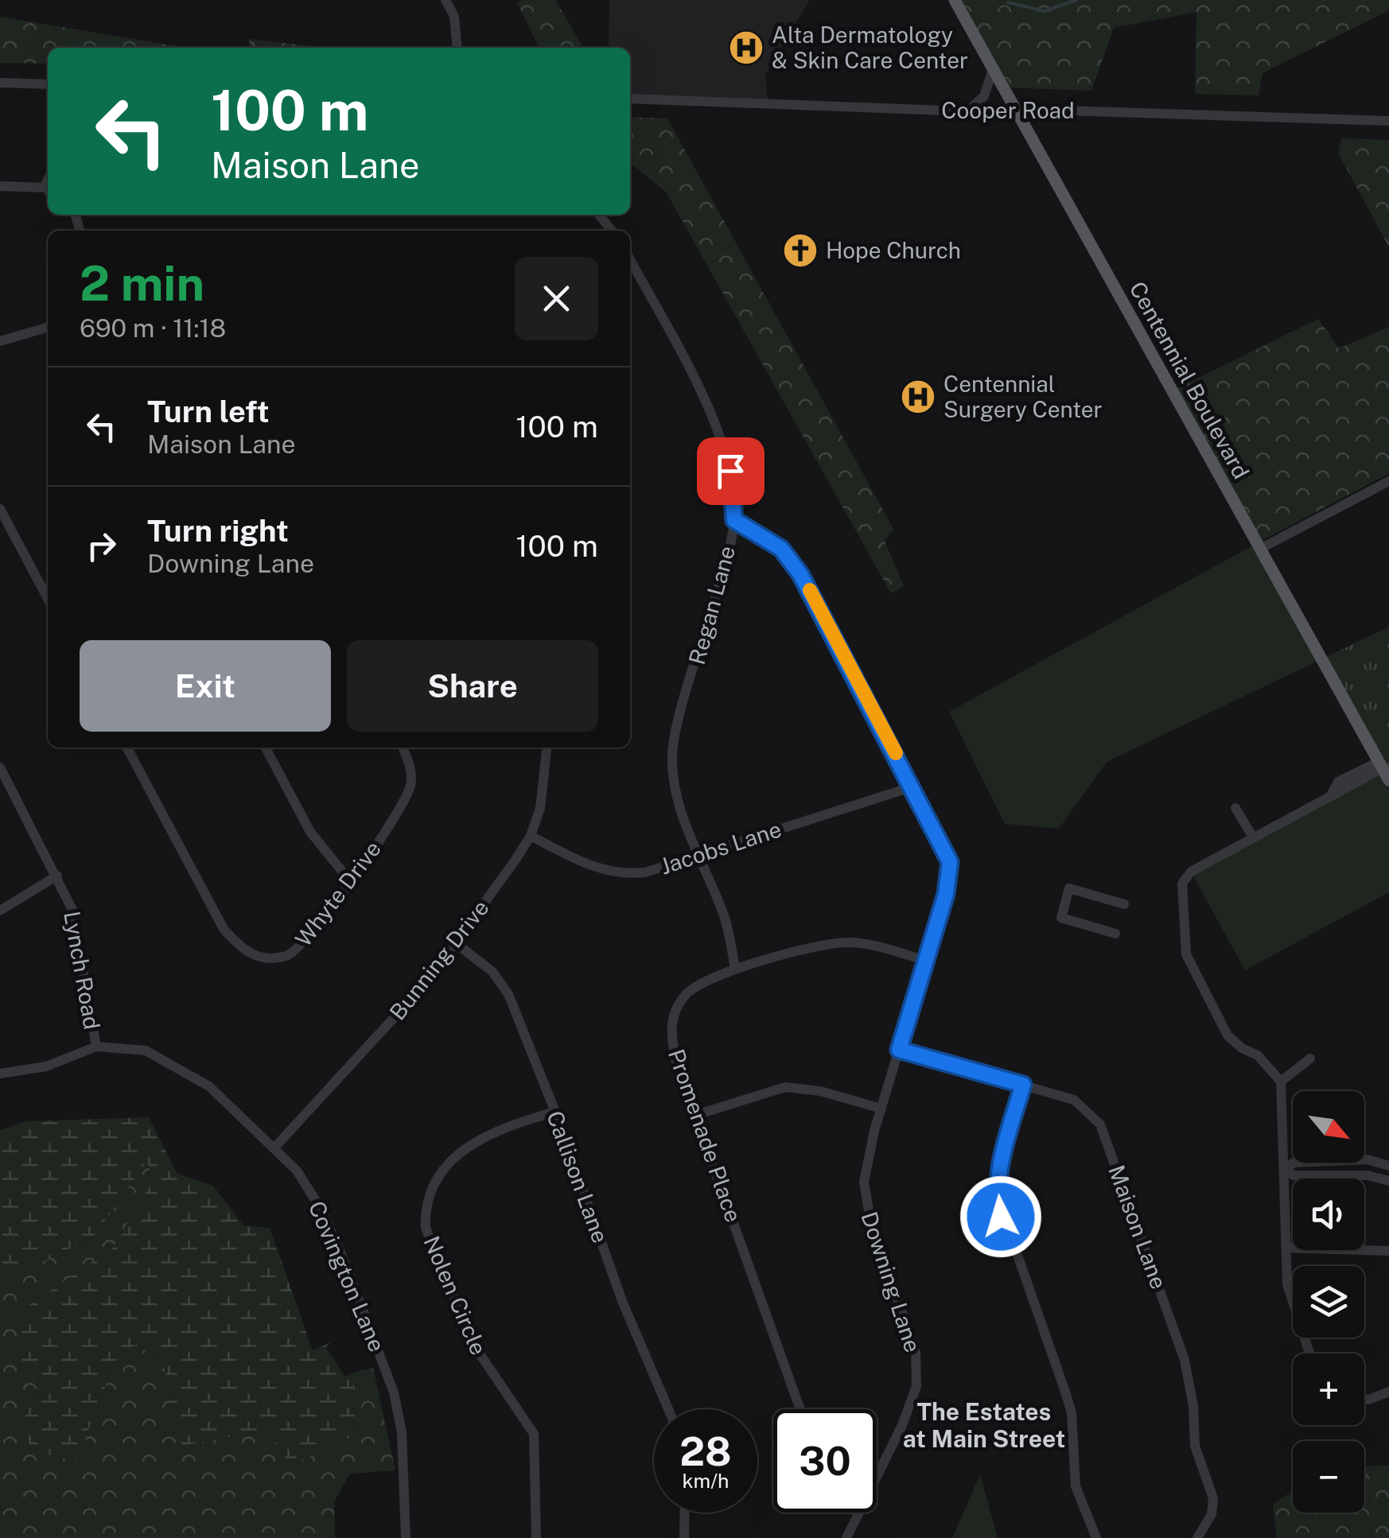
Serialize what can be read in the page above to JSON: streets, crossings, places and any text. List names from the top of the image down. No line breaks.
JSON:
{"streets":{"main road":["Centennial Boulevard"],"street":["Cooper Road","Regan Lane","Jacobs Lane","Whyte Drive","Bunning Drive","Lynch Road","Promenade Place","Callison Lane","Maison Lane","Covington Lane","Downing Lane","Nolen Circle"]},"crossings":[["Cooper Road","Centennial Boulevard"],["Regan Lane","Jacobs Lane"],["Regan Lane","Promenade Place"],["Regan Lane","Downing Lane"],["Jacobs Lane","Bunning Drive"],["Jacobs Lane","Downing Lane"],["Bunning Drive","Callison Lane"],["Bunning Drive","Covington Lane"],["Lynch Road","Covington Lane"],["Promenade Place","Downing Lane"],["Callison Lane","Nolen Circle"],["Maison Lane","Downing Lane"]],"districts":["The Estates at Main Street"],"places":{"hospital":["Alta Dermatology & Skin Care Center","Centennial Surgery Center"],"church":["Hope Church"]},"north":"bottom right","page":{"turn":["100 m","Maison Lane"],"heading":["2 min","690 m · 11:18"],"list":[{"name":"Turn left","note":"Maison Lane","value":"100 m"},{"name":"Turn right","note":"Downing Lane","value":"100 m"}],"buttons":["Exit","Share"],"map_buttons":["+","−"],"speed":"28 km/h","limit":"30"}}
